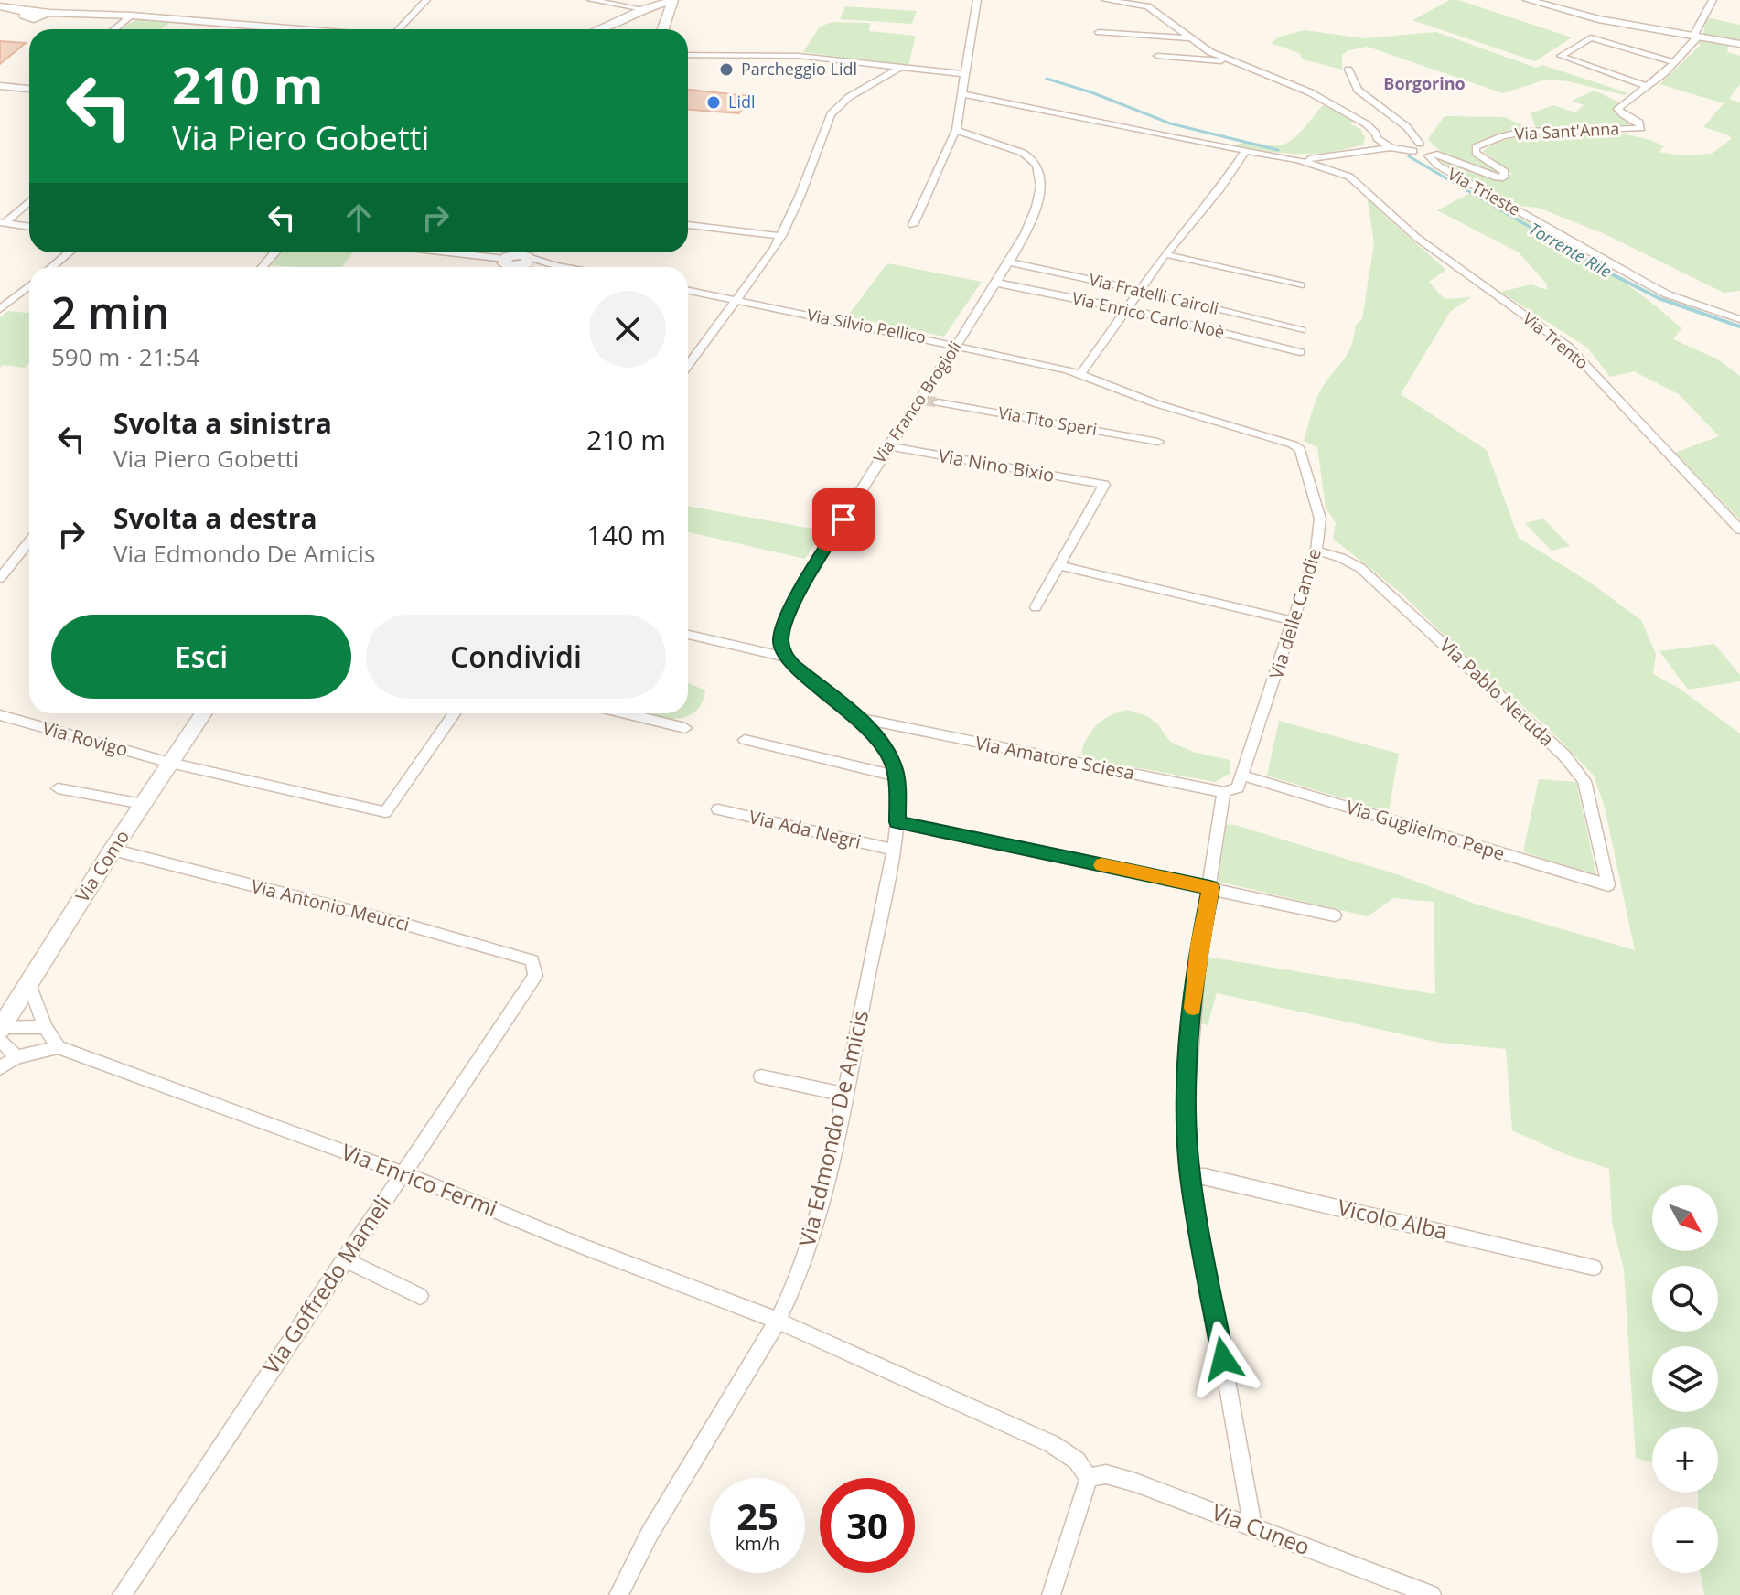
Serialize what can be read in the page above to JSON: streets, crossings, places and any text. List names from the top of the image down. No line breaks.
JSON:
{"streets":{"main road":["Via Como"],"street":["Via Sant'Anna","Via Trieste","Via Fratelli Cairoli","Via Enrico Carlo Noè","Via Silvio Pellico","Via Trento","Via Franco Brogioli","Via Tito Speri","Via Nino Bixio","Via delle Candie","Via Pablo Neruda","Via Rovigo","Via Amatore Sciesa","Via Ada Negri","Via Guglielmo Pepe","Via Antonio Meucci","Via Edmondo De Amicis","Via Enrico Fermi","Vicolo Alba","Via Goffredo Mameli","Via Cuneo"]},"crossings":[["Via Sant'Anna","Via Trieste"],["Via Fratelli Cairoli","Via Franco Brogioli"],["Via Enrico Carlo Noè","Via Franco Brogioli"],["Via Silvio Pellico","Via Franco Brogioli"],["Via Silvio Pellico","Via delle Candie"],["Via Franco Brogioli","Via Nino Bixio"],["Via delle Candie","Via Pablo Neruda"],["Via delle Candie","Via Guglielmo Pepe"],["Via Pablo Neruda","Via Guglielmo Pepe"],["Via Rovigo","Via Como"],["Via Amatore Sciesa","Via Edmondo De Amicis"],["Via Ada Negri","Via Edmondo De Amicis"],["Via Como","Via Antonio Meucci"],["Via Antonio Meucci","Via Goffredo Mameli"],["Via Edmondo De Amicis","Via Enrico Fermi"],["Via Enrico Fermi","Via Goffredo Mameli"]],"districts":["Borgorino"],"water":["Torrente Rile"],"places":["Parcheggio Lidl","Lidl"],"north":"bottom right","page":{"turn":["210 m","Via Piero Gobetti"],"heading":["2 min","590 m · 21:54"],"list":[{"name":"Svolta a sinistra","note":"Via Piero Gobetti","value":"210 m"},{"name":"Svolta a destra","note":"Via Edmondo De Amicis","value":"140 m"}],"buttons":["Esci","Condividi"],"map_buttons":["+","−"],"speed":"25 km/h","limit":"30"}}
